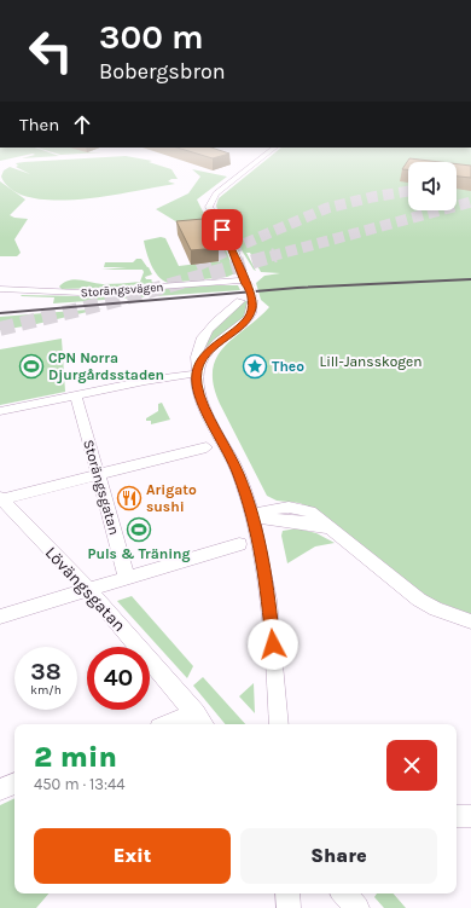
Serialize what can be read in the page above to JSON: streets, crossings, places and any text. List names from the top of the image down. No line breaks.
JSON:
{"streets":{"street":["Storängsvägen","Storängsgatan","Lövängsgatan"]},"parks":["Lill-Jansskogen"],"places":{"sports":["CPN Norra Djurgårdsstaden","Puls & Träning"],"place":["Theo"],"restaurant":["Arigato sushi"]},"page":{"turn":["300 m","Bobergsbron"],"then":"Then","speed":"38 km/h","limit":"40","heading":["2 min","450 m · 13:44"],"buttons":["Exit","Share"]}}
